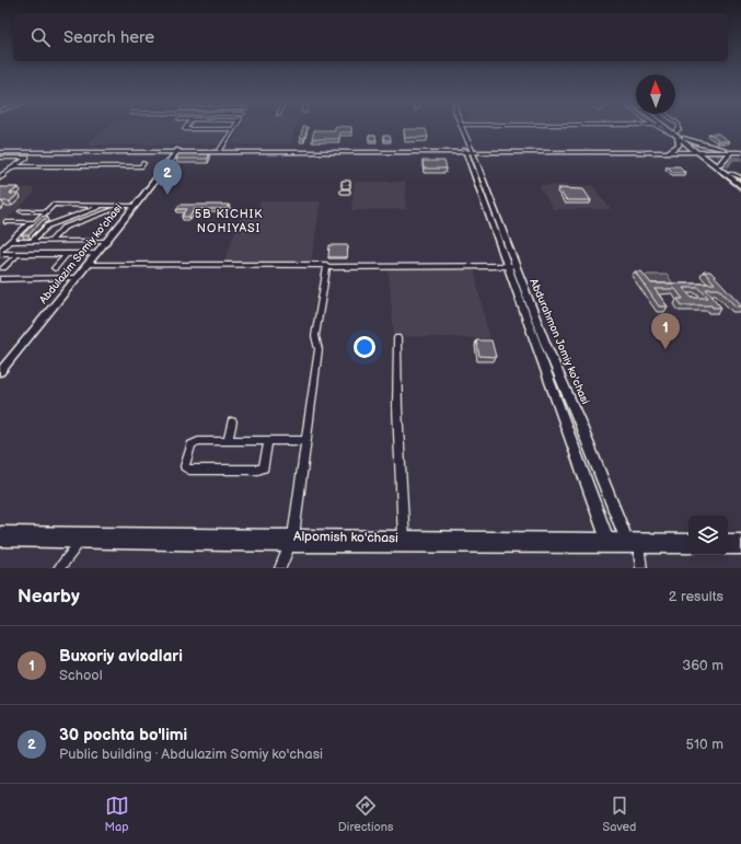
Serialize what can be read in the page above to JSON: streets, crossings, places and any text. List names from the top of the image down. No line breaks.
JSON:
{"streets":{"main road":["Abdulazim Somiy ko'chasi","Abdurahmon Jomiy ko'chasi"]},"districts":["5B KICHIK NOHIYASI"],"north":"top","page":{"search":"Search here","pins":["2","1"],"heading":["Nearby","2 results"],"list":[{"mark":"1","name":"Buxoriy avlodlari","note":"School","value":"360 m"},{"mark":"2","name":"30 pochta bo'limi","note":"Public building · Abdulazim Somiy ko'chasi","value":"510 m"}],"nav":["Map","Directions","Saved"]}}
